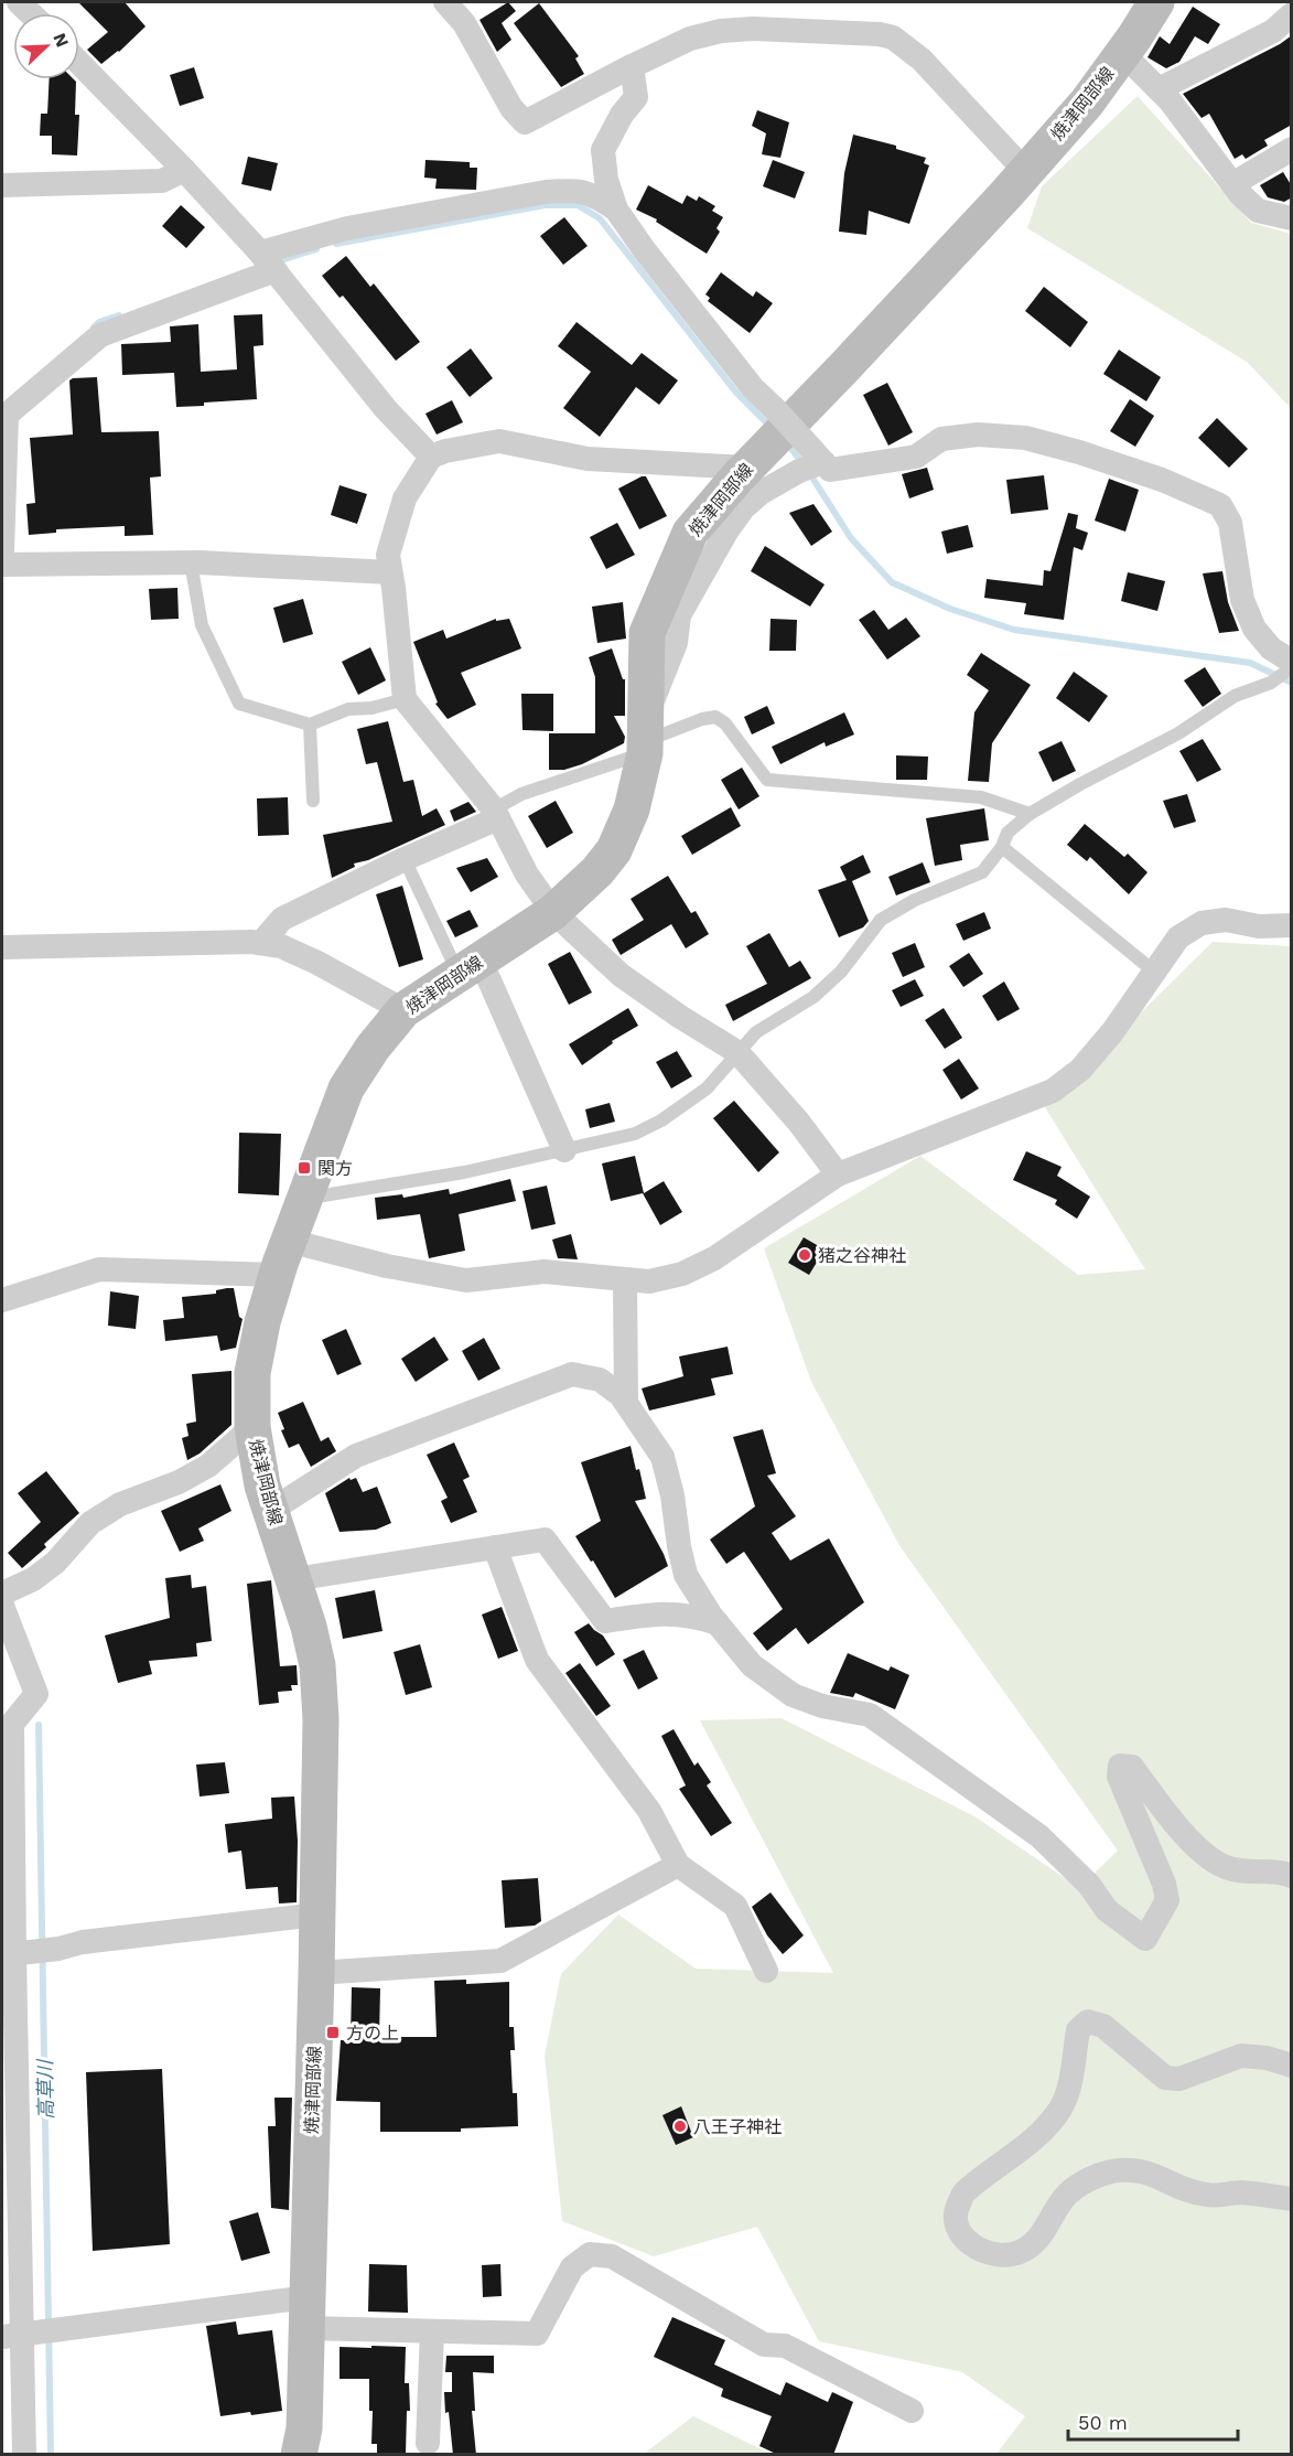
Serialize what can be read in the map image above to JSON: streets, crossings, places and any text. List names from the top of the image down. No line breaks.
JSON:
{"streets":{"main road":["焼津岡部線"]},"water":["高草川"],"places":{"transit":["関方","方の上"],"other":["猪之谷神社","八王子神社"]},"scale_bar":"50 m","north":"top right"}
